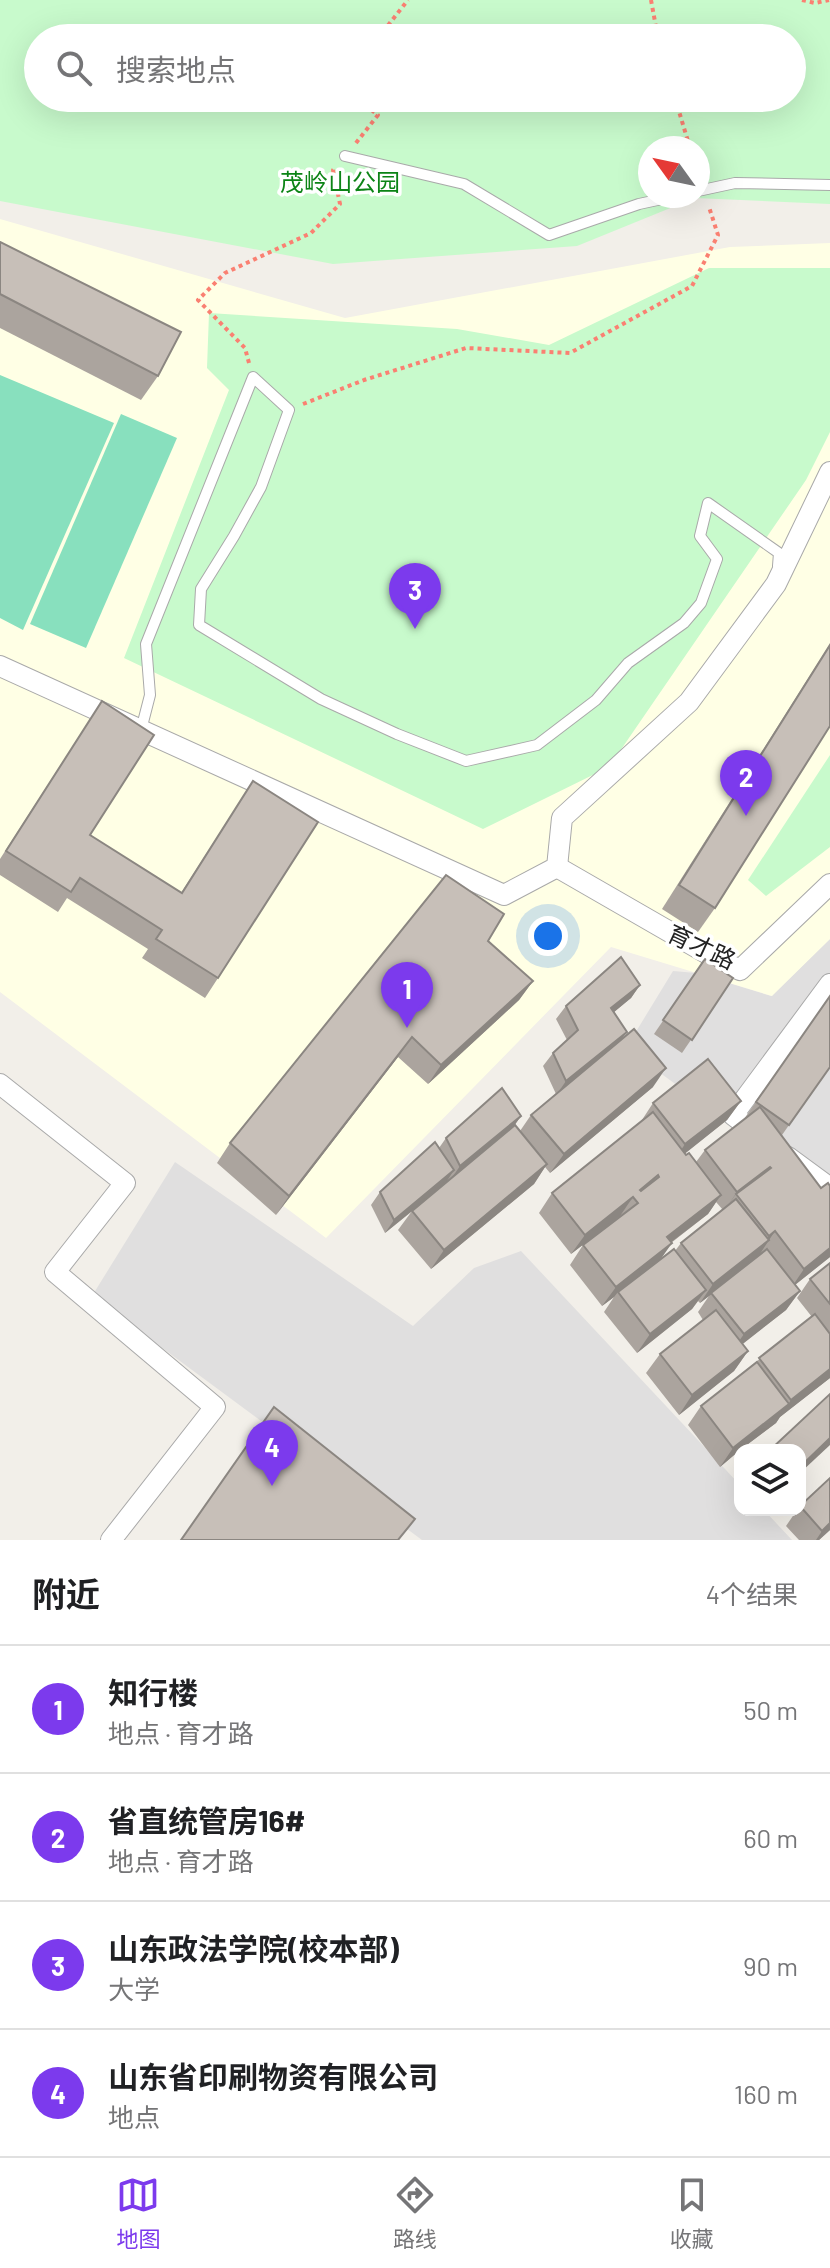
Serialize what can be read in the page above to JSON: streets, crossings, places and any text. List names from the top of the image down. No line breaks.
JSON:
{"streets":{"street":["育才路"]},"parks":["茂岭山公园"],"north":"top left","page":{"search":"搜索地点","pins":["3","2","1","4"],"heading":["附近","4个结果"],"list":[{"mark":"1","name":"知行楼","note":"地点 · 育才路","value":"50 m"},{"mark":"2","name":"省直统管房16#","note":"地点 · 育才路","value":"60 m"},{"mark":"3","name":"山东政法学院(校本部)","note":"大学","value":"90 m"},{"mark":"4","name":"山东省印刷物资有限公司","note":"地点","value":"160 m"}],"nav":["地图","路线","收藏"]}}
